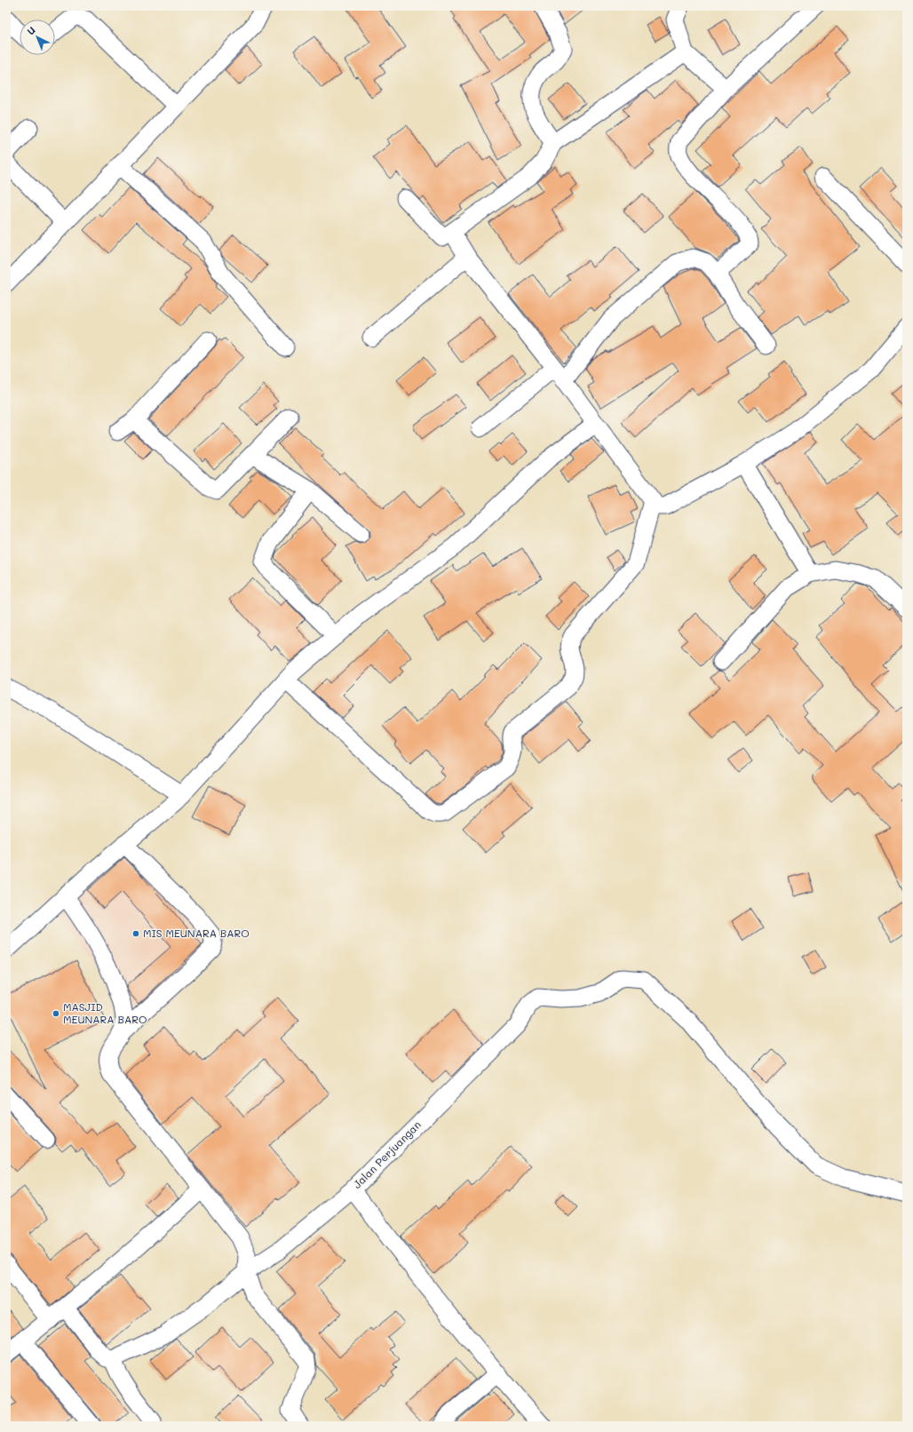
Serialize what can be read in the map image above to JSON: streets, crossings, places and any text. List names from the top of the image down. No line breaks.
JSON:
{"streets":{"street":["Jalan Perjuangan"]},"places":["MIS MEUNARA BARO","MASJID MEUNARA BARO"],"north":"top left"}
